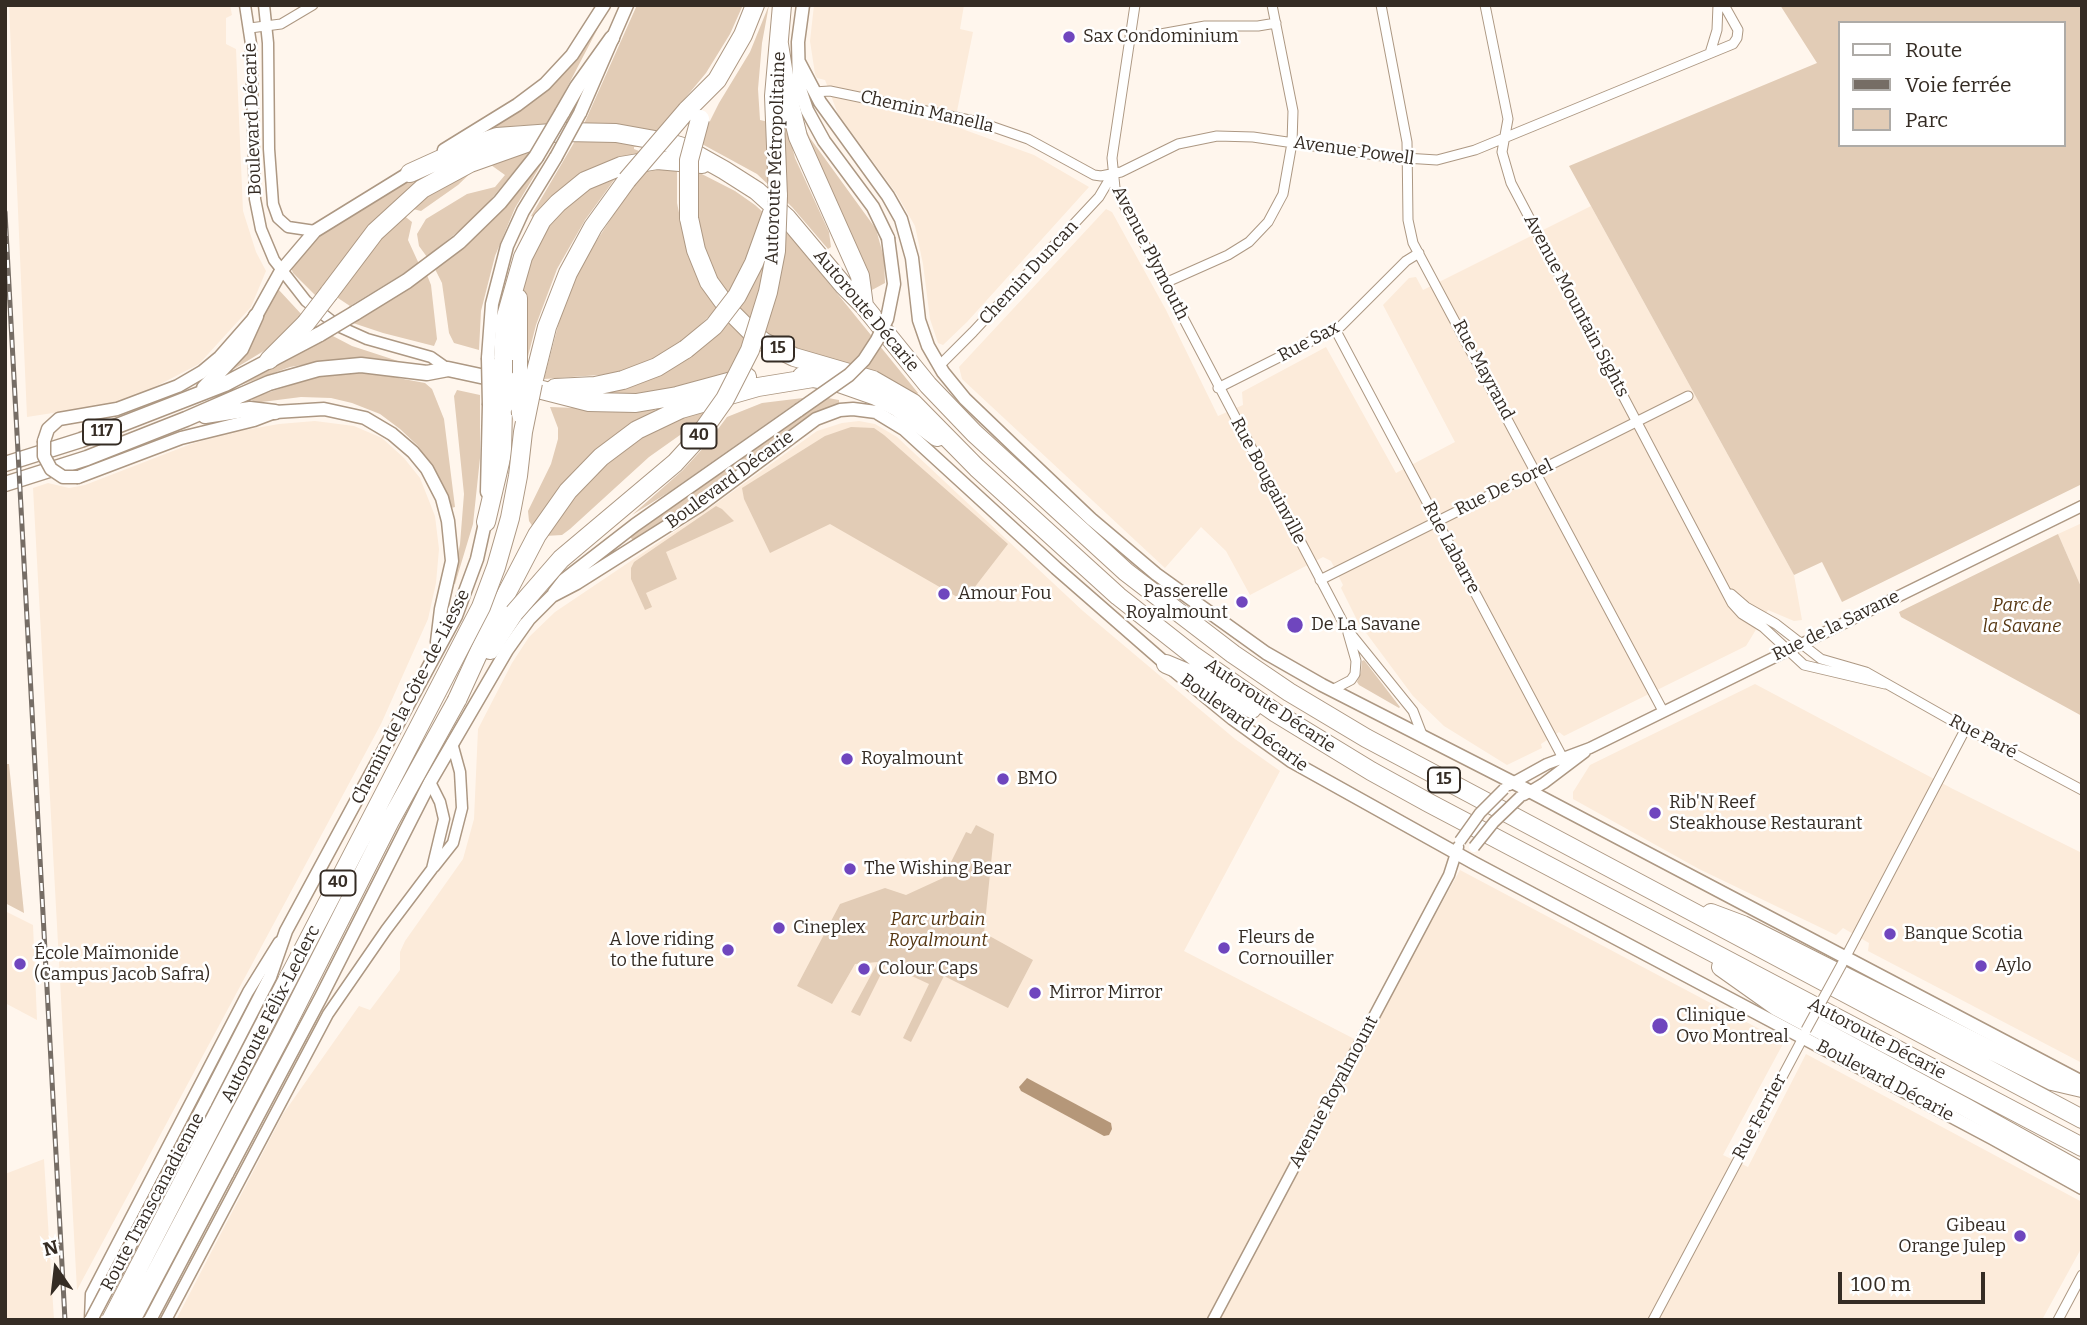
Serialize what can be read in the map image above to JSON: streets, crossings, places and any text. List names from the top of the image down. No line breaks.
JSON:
{"streets":{"highway":["Autoroute Métropolitaine","Autoroute Décarie","15","40","Autoroute Félix-Leclerc"],"main road":["Boulevard Décarie","117","Chemin de la Côte-de-Liesse","Route Transcanadienne"],"street":["Chemin Manella","Avenue Powell","Avenue Plymouth","Chemin Duncan","Avenue Mountain Sights","Rue Sax","Rue Mayrand","Rue Bougainville","Rue De Sorel","Rue Labarre","Rue de la Savane","Rue Paré","Avenue Royalmount","Rue Ferrier"]},"crossings":[["Chemin Manella","Avenue Powell"],["Chemin Manella","Avenue Plymouth"],["Chemin Manella","Chemin Duncan"],["Boulevard Décarie","Rue de la Savane"],["Boulevard Décarie","Avenue Royalmount"],["Boulevard Décarie","Rue Ferrier"],["Avenue Powell","Avenue Plymouth"],["Avenue Powell","Chemin Duncan"],["Avenue Powell","Avenue Mountain Sights"],["Avenue Powell","Rue Mayrand"],["Autoroute Métropolitaine","15"],["Autoroute Métropolitaine","Autoroute Félix-Leclerc"],["Avenue Plymouth","Chemin Duncan"],["Avenue Plymouth","Rue Bougainville"],["Avenue Mountain Sights","Rue De Sorel"],["Avenue Mountain Sights","Rue de la Savane"],["Avenue Mountain Sights","Rue Paré"],["Autoroute Décarie","15"],["Autoroute Décarie","40"],["Rue Sax","Rue Mayrand"],["Rue Sax","Rue Bougainville"],["Rue Sax","Rue Labarre"],["15","40"],["Rue Mayrand","Rue De Sorel"],["Rue Mayrand","Rue de la Savane"],["40","Autoroute Félix-Leclerc"],["Rue Bougainville","Rue De Sorel"],["Rue De Sorel","Rue Labarre"],["Rue Labarre","Rue de la Savane"],["Rue de la Savane","Avenue Royalmount"],["Chemin de la Côte-de-Liesse","Route Transcanadienne"],["Rue Paré","Rue Ferrier"]],"parks":["Parc de la Savane","Parc urbain Royalmount"],"places":["Sax Condominium","Amour Fou","Passerelle Royalmount","De La Savane","Royalmount","BMO","Rib'N Reef Steakhouse Restaurant","The Wishing Bear","Cineplex","Banque Scotia","Fleurs de Cornouiller","A love riding to the future","École Maïmonide (Campus Jacob Safra)","Aylo","Colour Caps","Mirror Mirror","Clinique Ovo Montreal","Gibeau Orange Julep"],"legend":["Route","Voie ferrée","Parc"],"scale_bar":"100 m","north":"top"}
